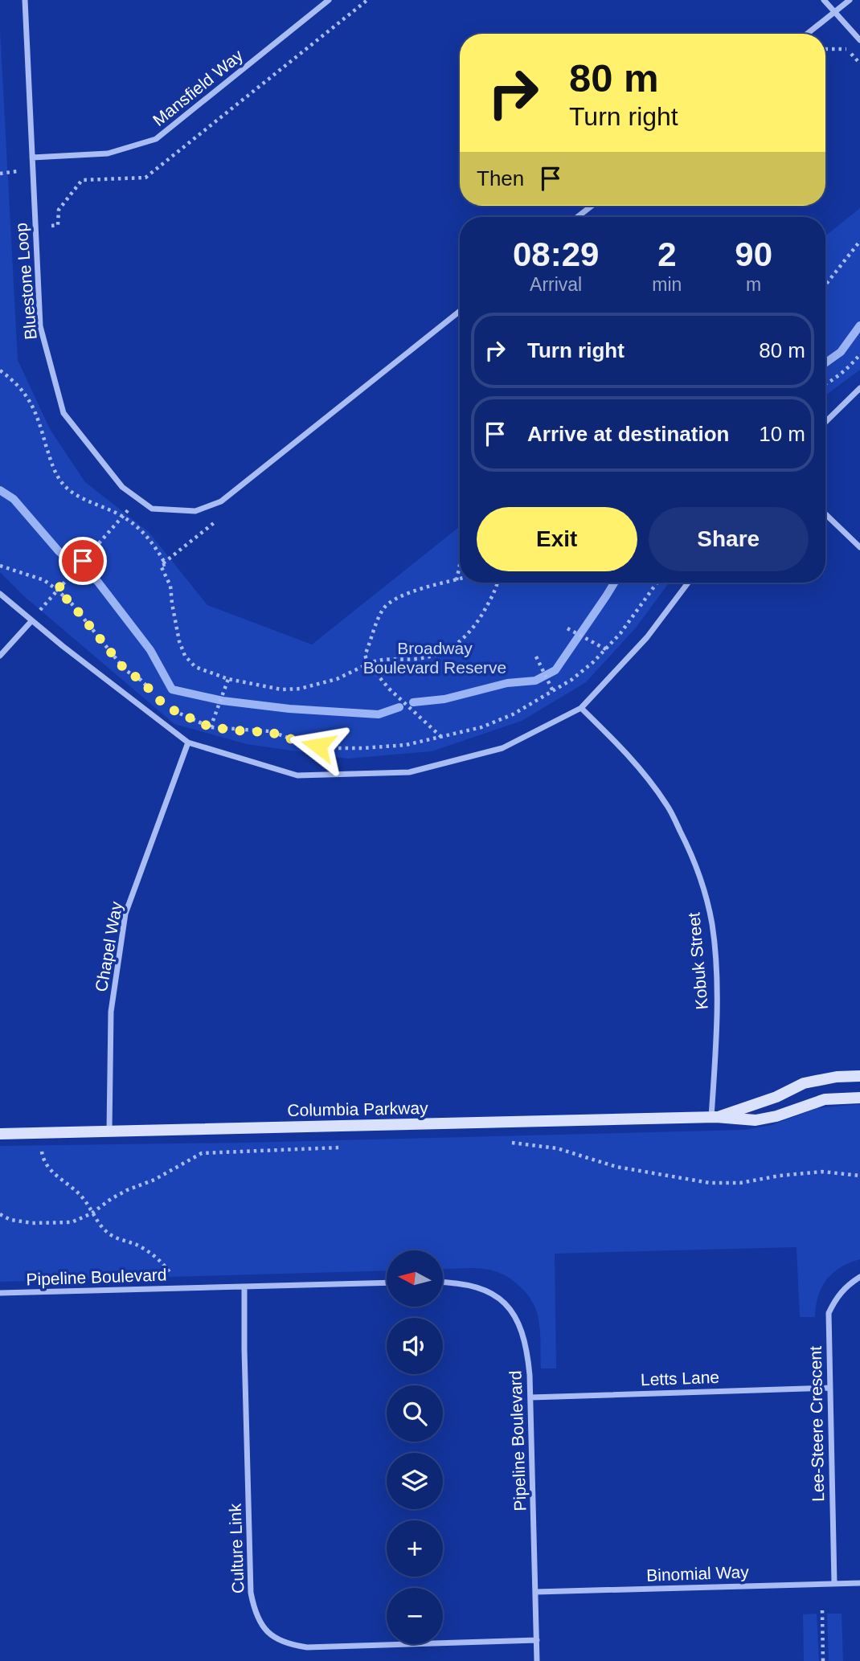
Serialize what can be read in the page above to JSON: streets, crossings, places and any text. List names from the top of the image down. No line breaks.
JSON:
{"streets":{"street":["Mansfield Way","Bluestone Loop","Chapel Way","Kobuk Street","Columbia Parkway","Pipeline Boulevard","Letts Lane","Lee-Steere Crescent","Culture Link","Binomial Way"]},"crossings":[["Mansfield Way","Bluestone Loop"],["Chapel Way","Columbia Parkway"],["Kobuk Street","Columbia Parkway"],["Pipeline Boulevard","Letts Lane"],["Pipeline Boulevard","Culture Link"],["Pipeline Boulevard","Binomial Way"],["Letts Lane","Lee-Steere Crescent"],["Lee-Steere Crescent","Binomial Way"]],"parks":["Broadway Boulevard Reserve"],"north":"left","page":{"turn":["80 m","Turn right"],"then":"Then","eta":["08:29","Arrival","2","min","90","m"],"list":[{"name":"Turn right","value":"80 m"},{"name":"Arrive at destination","value":"10 m"}],"buttons":["Exit","Share"],"map_buttons":["+","−"]}}
